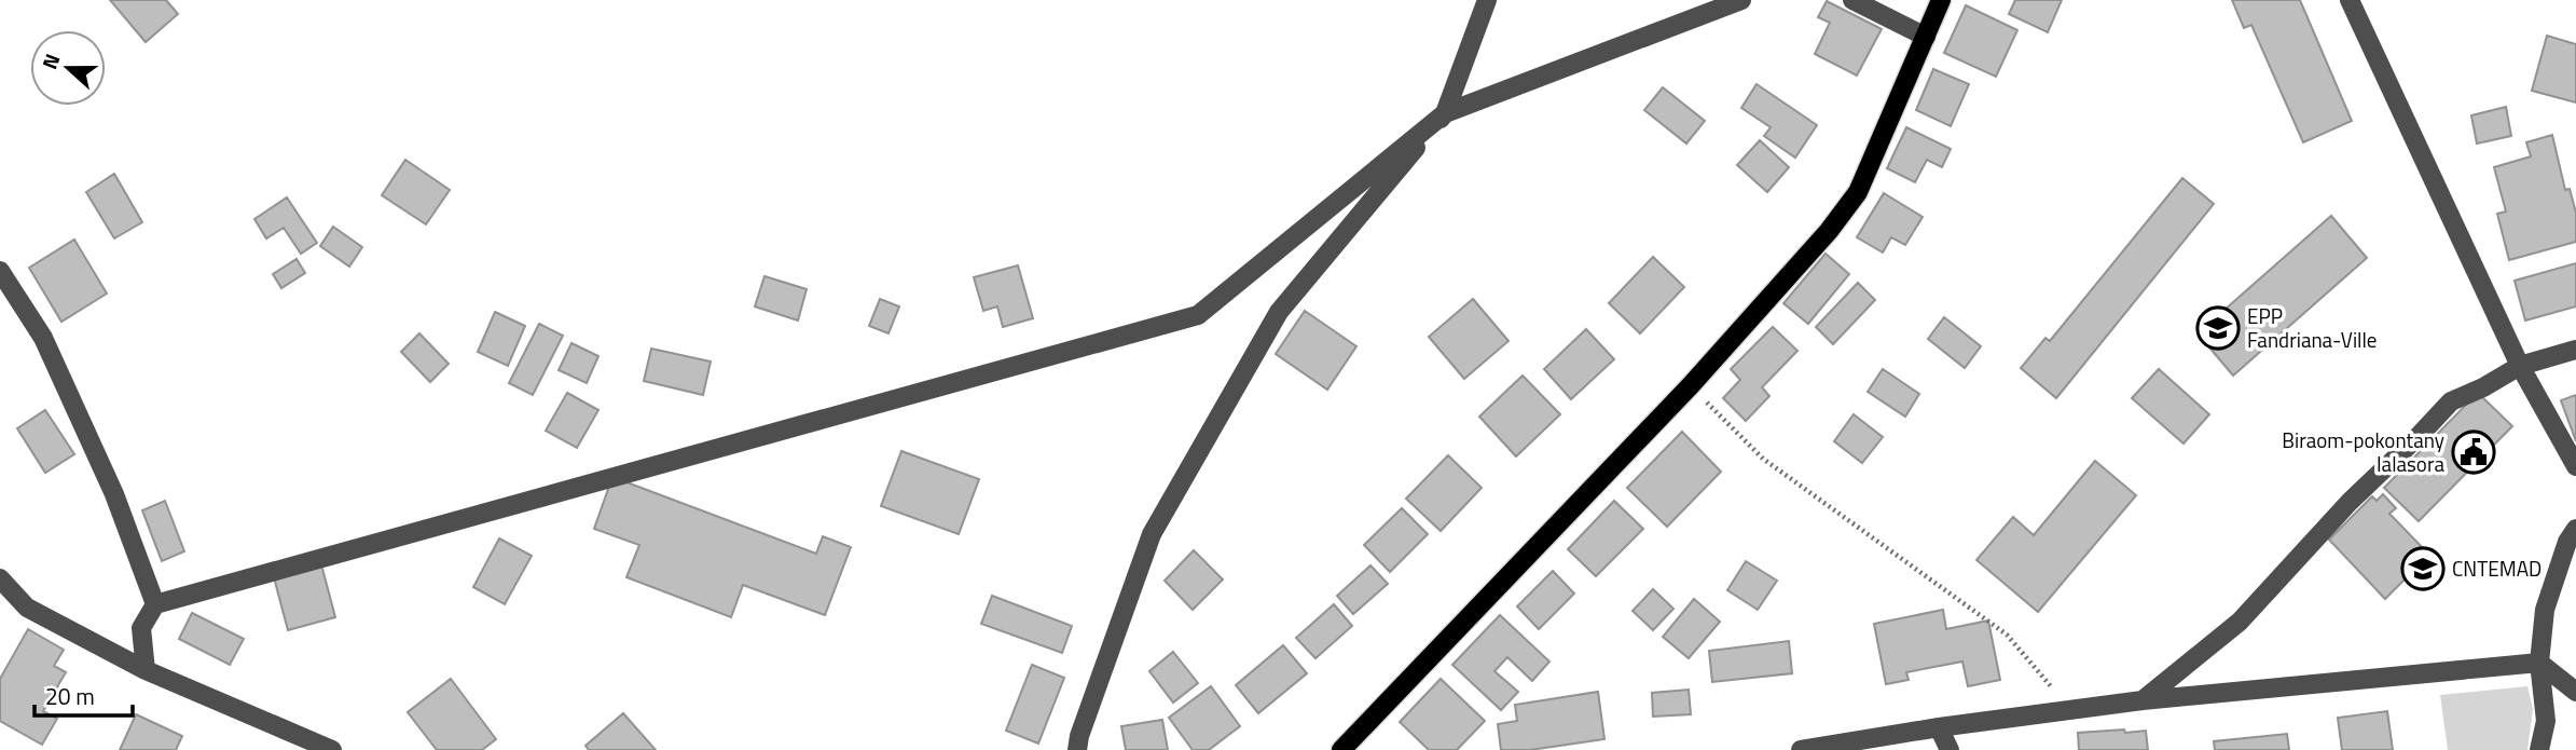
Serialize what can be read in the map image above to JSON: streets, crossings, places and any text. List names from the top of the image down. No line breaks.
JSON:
{"places":{"school or university":["EPP Fandriana-Ville","CNTEMAD"],"public building":["Biraom-pokontany Ialasora"]},"scale_bar":"20 m","north":"left"}
